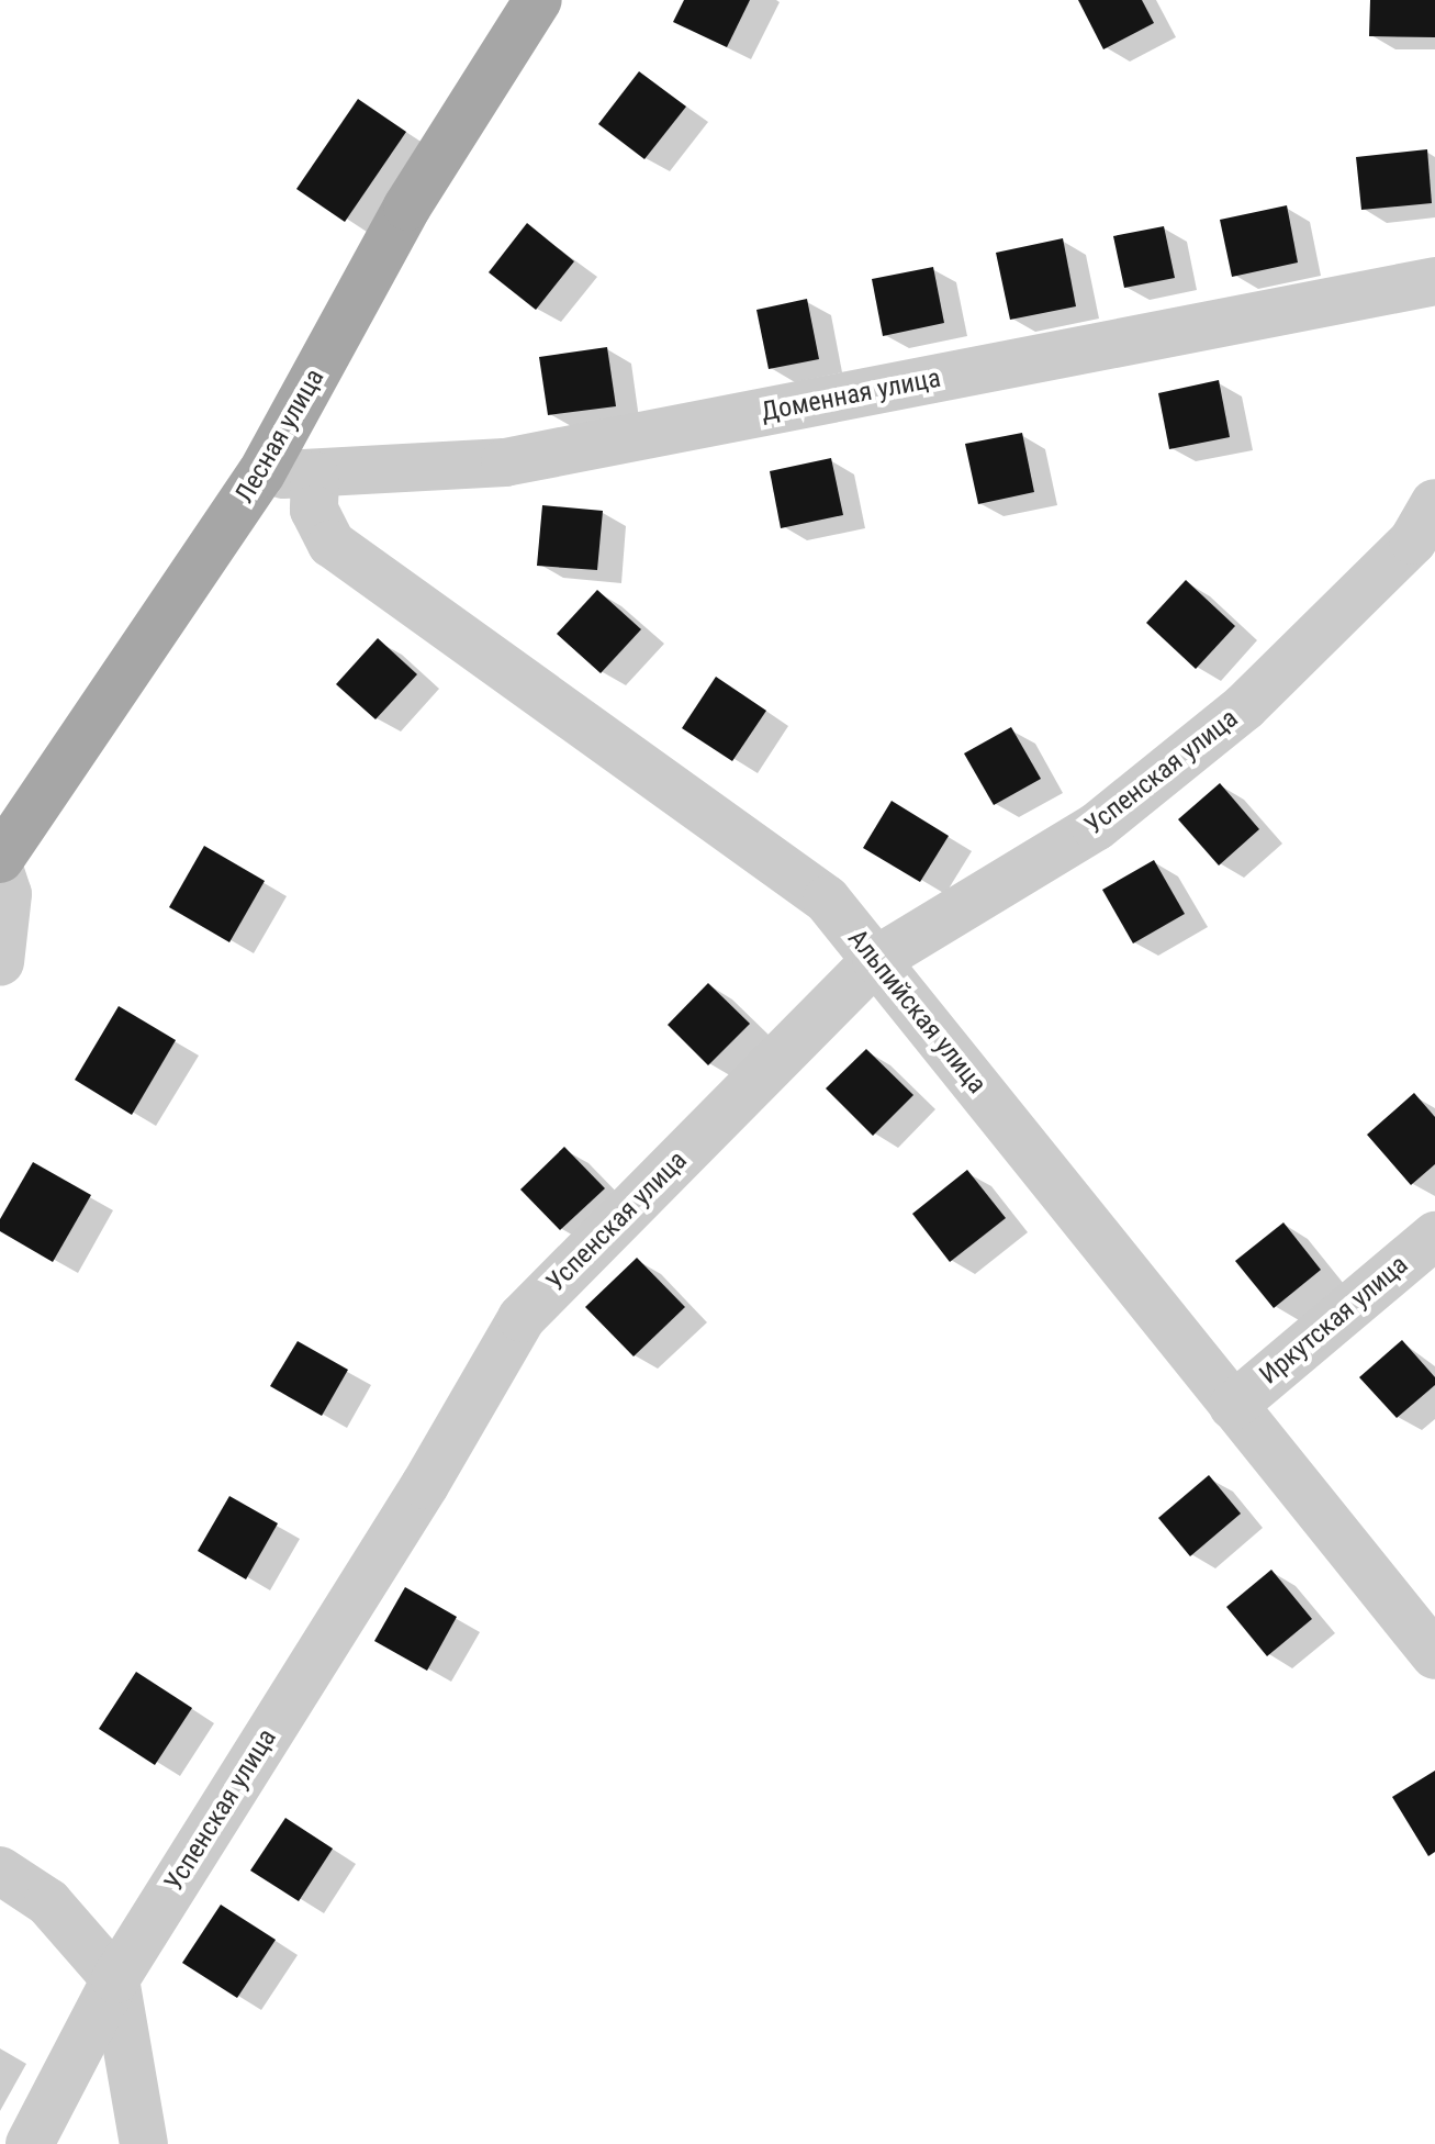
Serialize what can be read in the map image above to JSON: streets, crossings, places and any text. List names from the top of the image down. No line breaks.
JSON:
{"streets":{"main road":["Лесная улица"],"street":["Доменная улица","Успенская улица","Альпийская улица","Иркутская улица"]},"crossings":[["Доменная улица","Лесная улица"],["Доменная улица","Альпийская улица"],["Успенская улица","Альпийская улица"],["Альпийская улица","Иркутская улица"]]}
